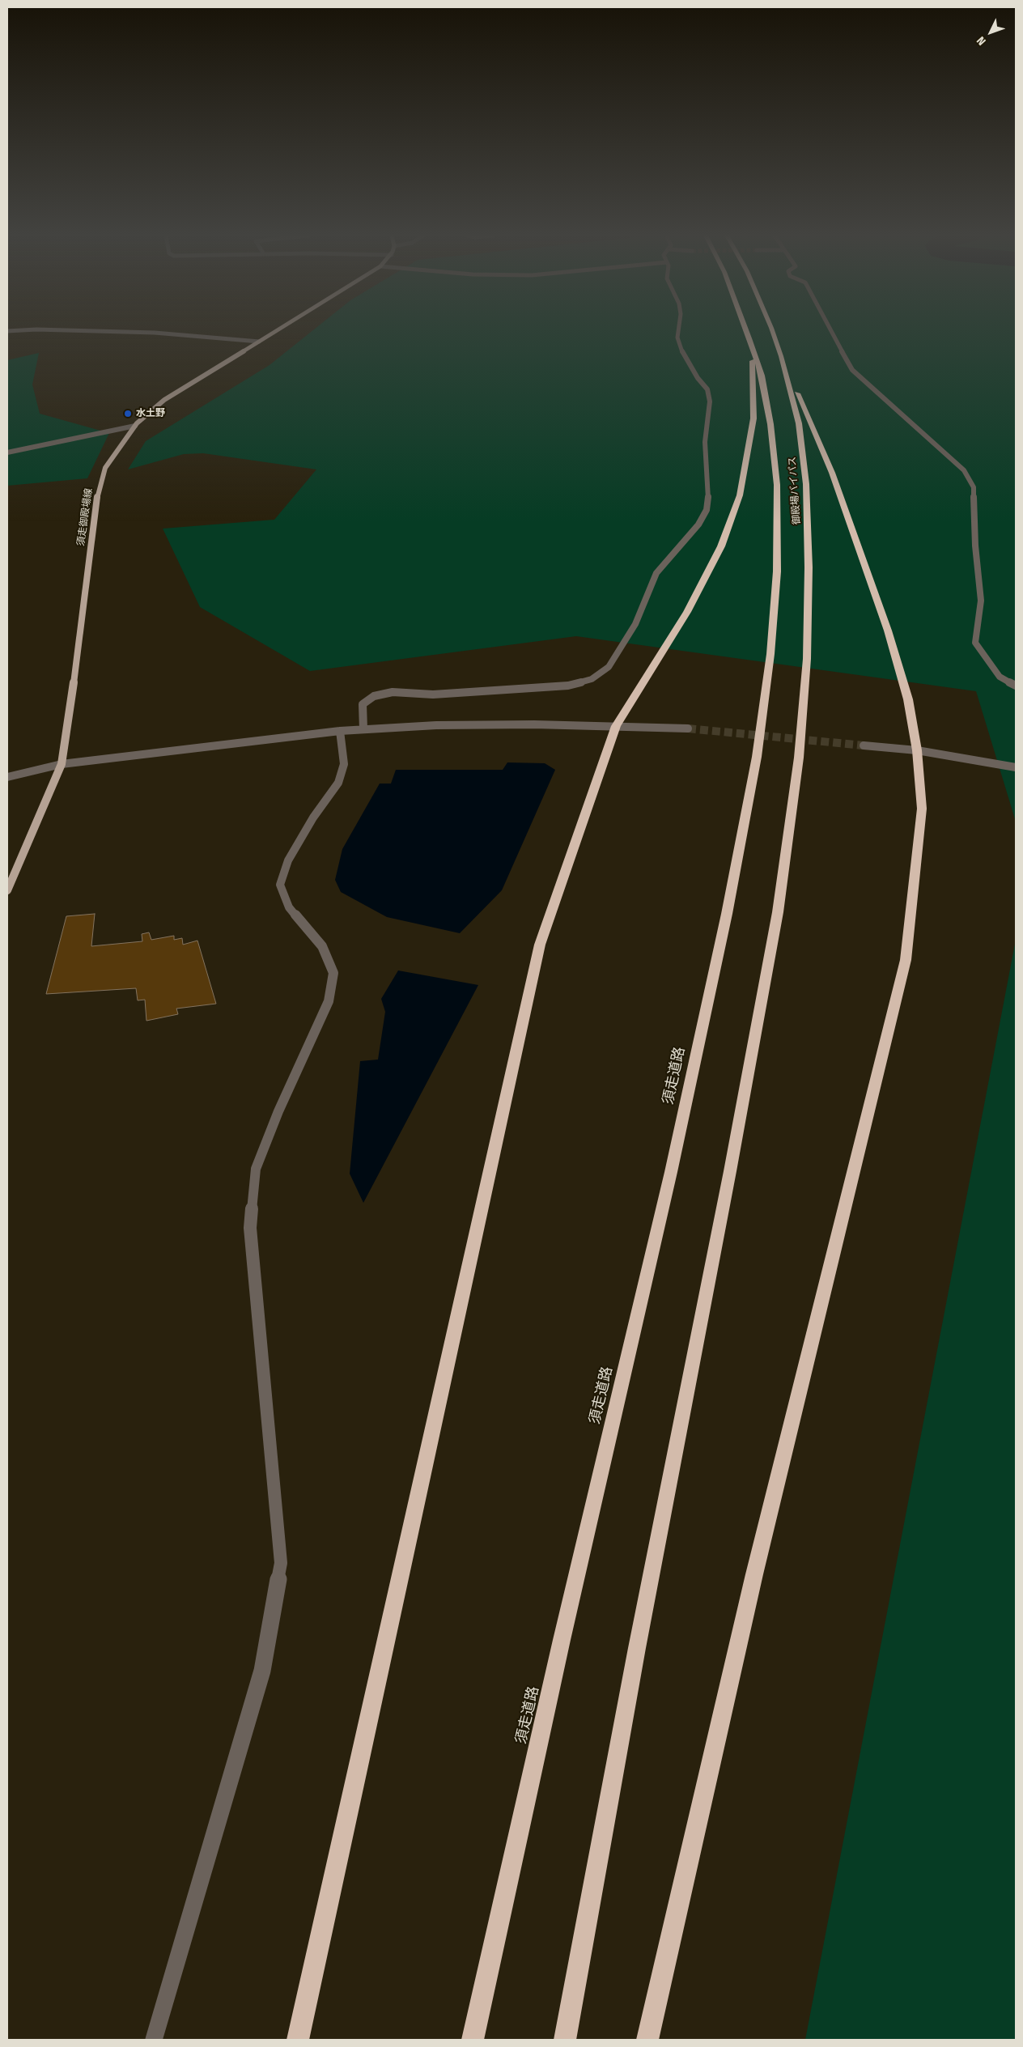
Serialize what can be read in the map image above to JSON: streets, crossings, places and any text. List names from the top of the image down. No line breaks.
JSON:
{"streets":{"highway":["御殿場バイパス","須走道路"],"main road":["須走御殿場線"]},"crossings":[["御殿場バイパス","須走道路"]],"places":["水土野"],"north":"bottom left"}
